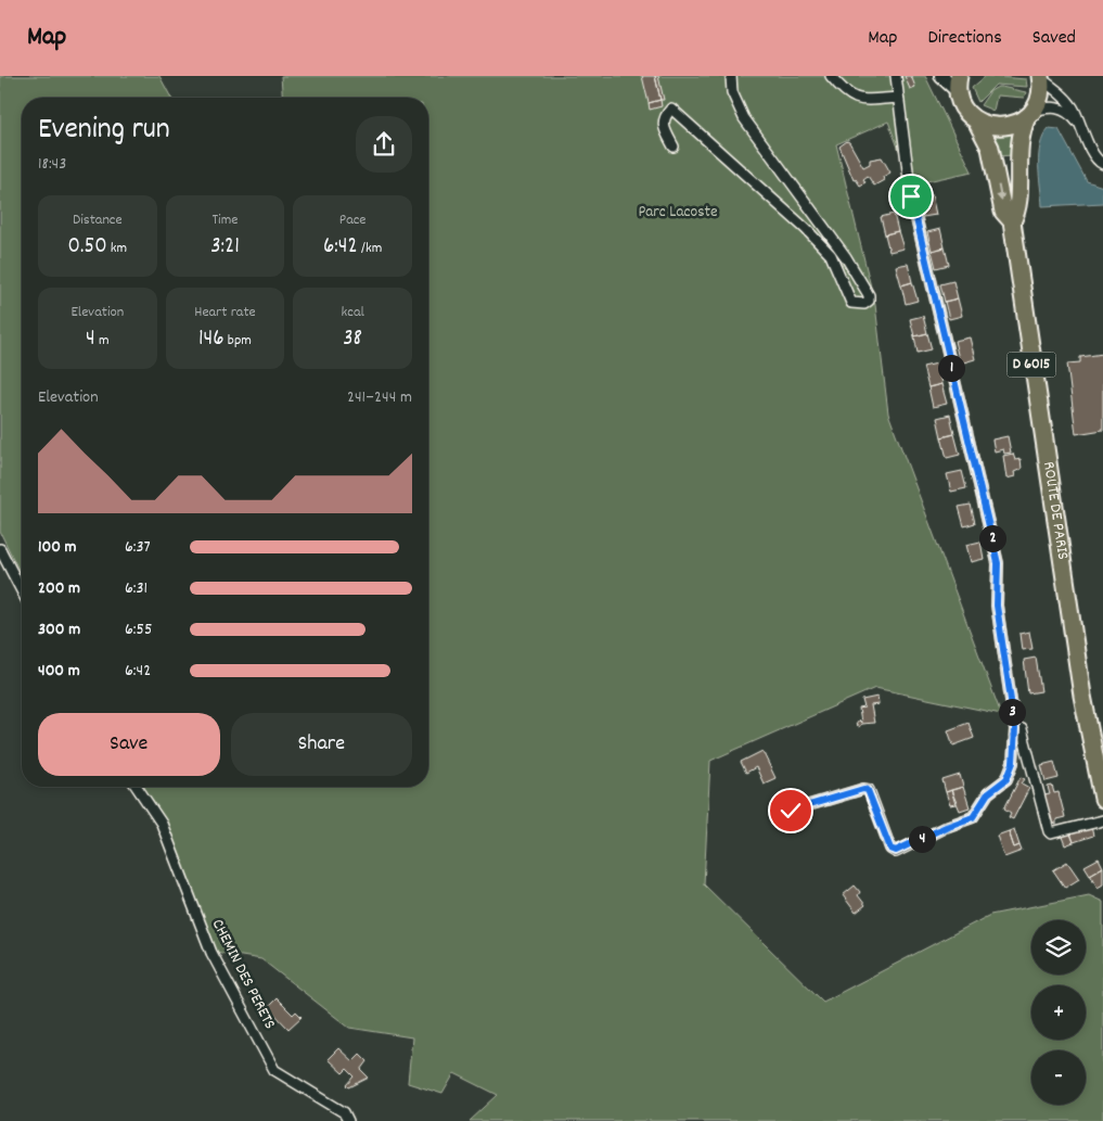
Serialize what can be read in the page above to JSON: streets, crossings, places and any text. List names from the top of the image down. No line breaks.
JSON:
{"streets":{"main road":["D 6015","ROUTE DE PARIS"],"street":["CHEMIN DES PERETS"]},"parks":["Parc Lacoste"],"page":{"header":"Map","nav":["Map","Directions","Saved"],"heading":["Evening run","18:43"],"stats":[["Distance","0.50 km"],["Time","3:21"],["Pace","6:42 /km"],["Elevation","4 m"],["Heart rate","146 bpm"],["kcal","38"]],"pins":["1","2","3","4"],"chart":["Elevation","241–244 m"],"list":[{"name":"100 m","note":"6:37"},{"name":"200 m","note":"6:31"},{"name":"300 m","note":"6:55"},{"name":"400 m","note":"6:42"}],"buttons":["Save","Share"],"map_buttons":["+","−"]}}
